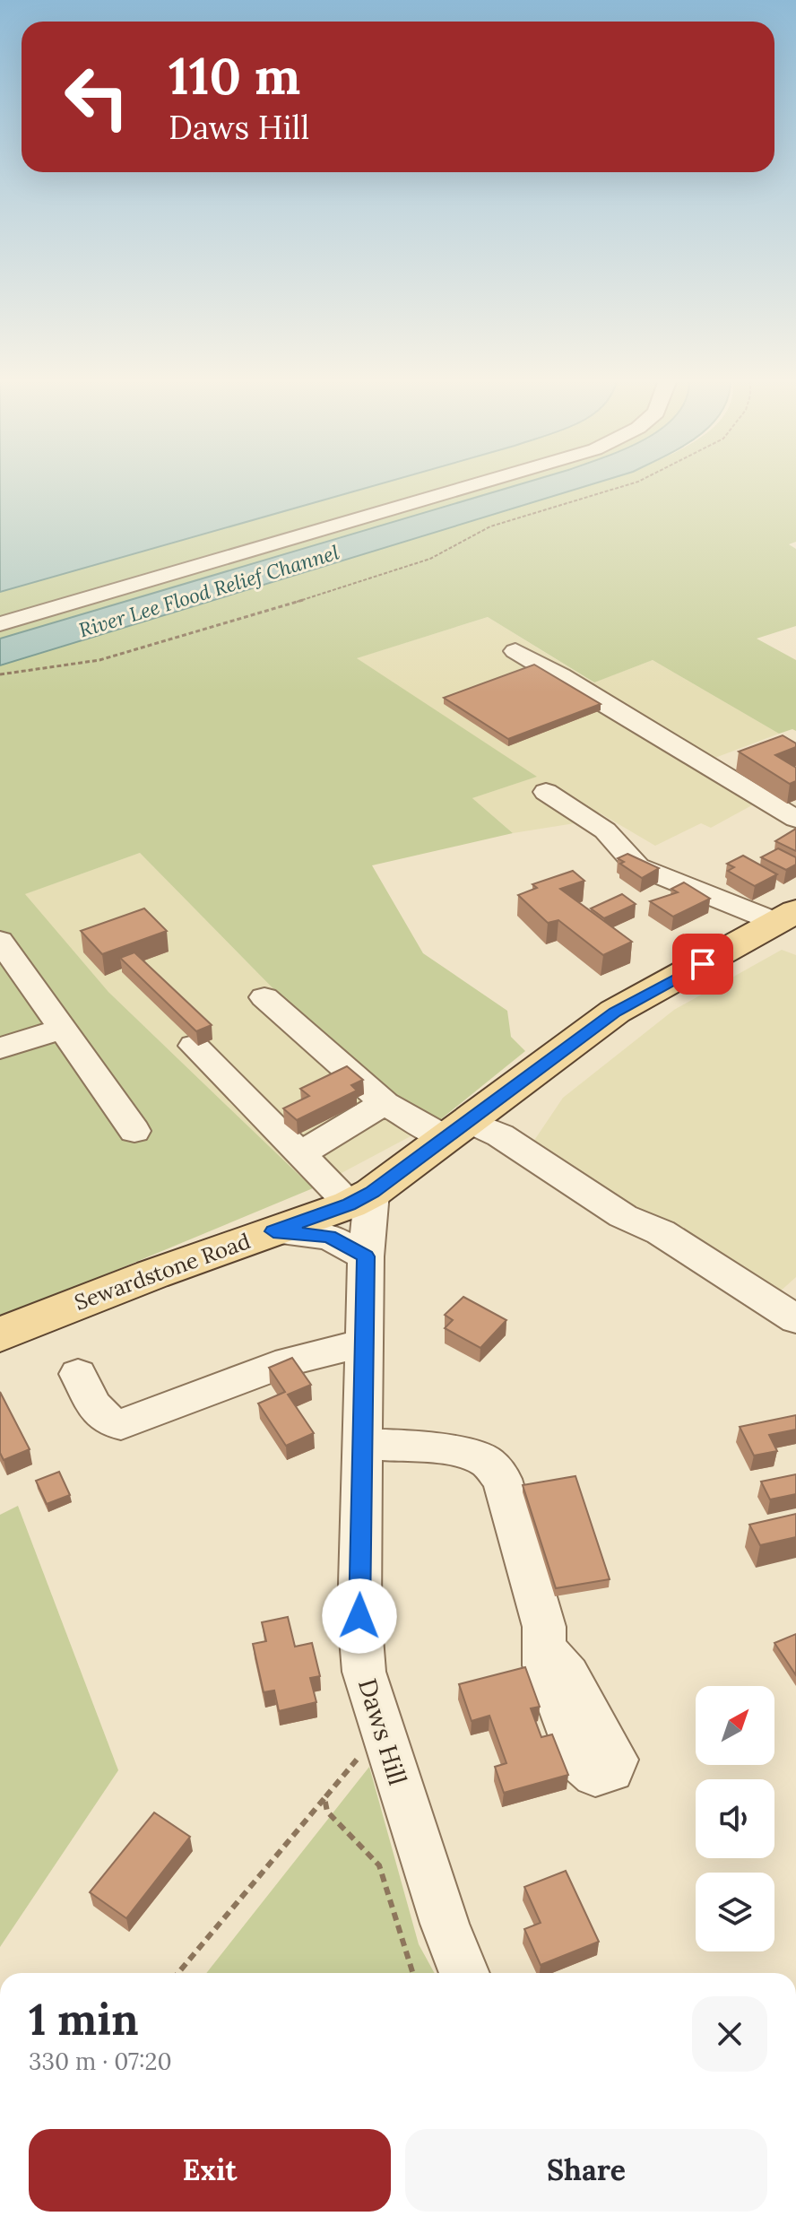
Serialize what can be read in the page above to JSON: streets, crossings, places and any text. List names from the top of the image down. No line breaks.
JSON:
{"streets":{"main road":["Sewardstone Road"],"street":["Daws Hill"]},"crossings":[["Sewardstone Road","Daws Hill"]],"water":["River Lee Flood Relief Channel"],"north":"top right","page":{"turn":["110 m","Daws Hill"],"heading":["1 min","330 m · 07:20"],"buttons":["Exit","Share"]}}
